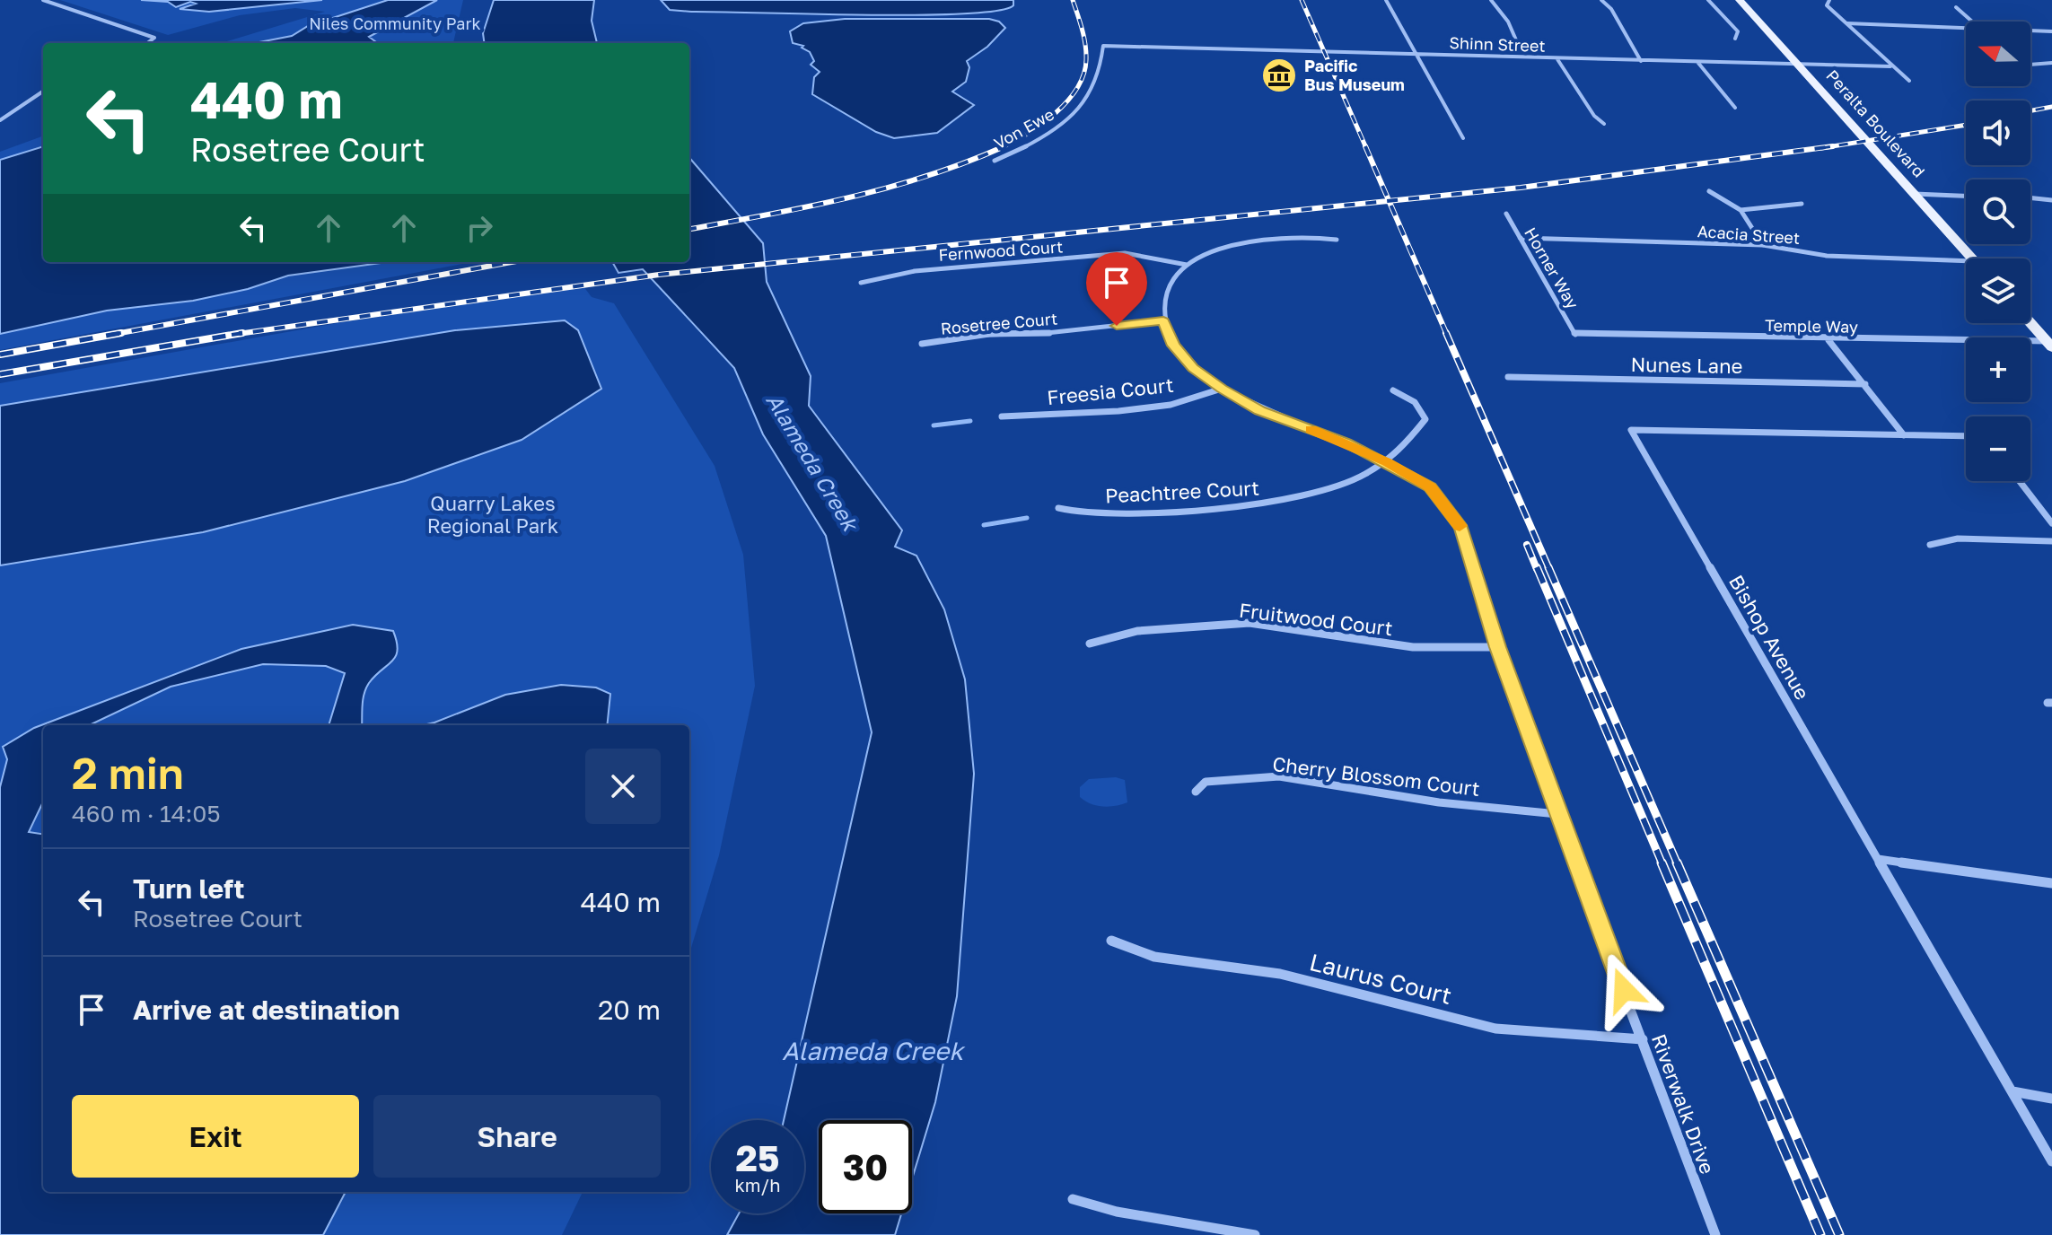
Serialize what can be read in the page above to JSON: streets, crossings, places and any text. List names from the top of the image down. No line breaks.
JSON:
{"streets":{"main road":["Peralta Boulevard"],"street":["Shinn Street","Von Ewe","Acacia Street","Fernwood Court","Horner Way","Rosetree Court","Temple Way","Nunes Lane","Freesia Court","Peachtree Court","Fruitwood Court","Bishop Avenue","Cherry Blossom Court","Laurus Court","Riverwalk Drive"]},"crossings":[["Shinn Street","Peralta Boulevard"],["Shinn Street","Von Ewe"],["Acacia Street","Horner Way"],["Horner Way","Temple Way"],["Rosetree Court","Riverwalk Drive"],["Freesia Court","Riverwalk Drive"],["Peachtree Court","Riverwalk Drive"],["Fruitwood Court","Riverwalk Drive"],["Cherry Blossom Court","Riverwalk Drive"],["Laurus Court","Riverwalk Drive"]],"water":["Alameda Creek"],"parks":["Niles Community Park","Quarry Lakes Regional Park"],"places":{"museum":["Pacific Bus Museum"]},"north":"left","page":{"map_buttons":["+","−"],"turn":["440 m","Rosetree Court"],"heading":["2 min","460 m · 14:05"],"list":[{"name":"Turn left","note":"Rosetree Court","value":"440 m"},{"name":"Arrive at destination","value":"20 m"}],"buttons":["Exit","Share"],"speed":"25 km/h","limit":"30"}}
